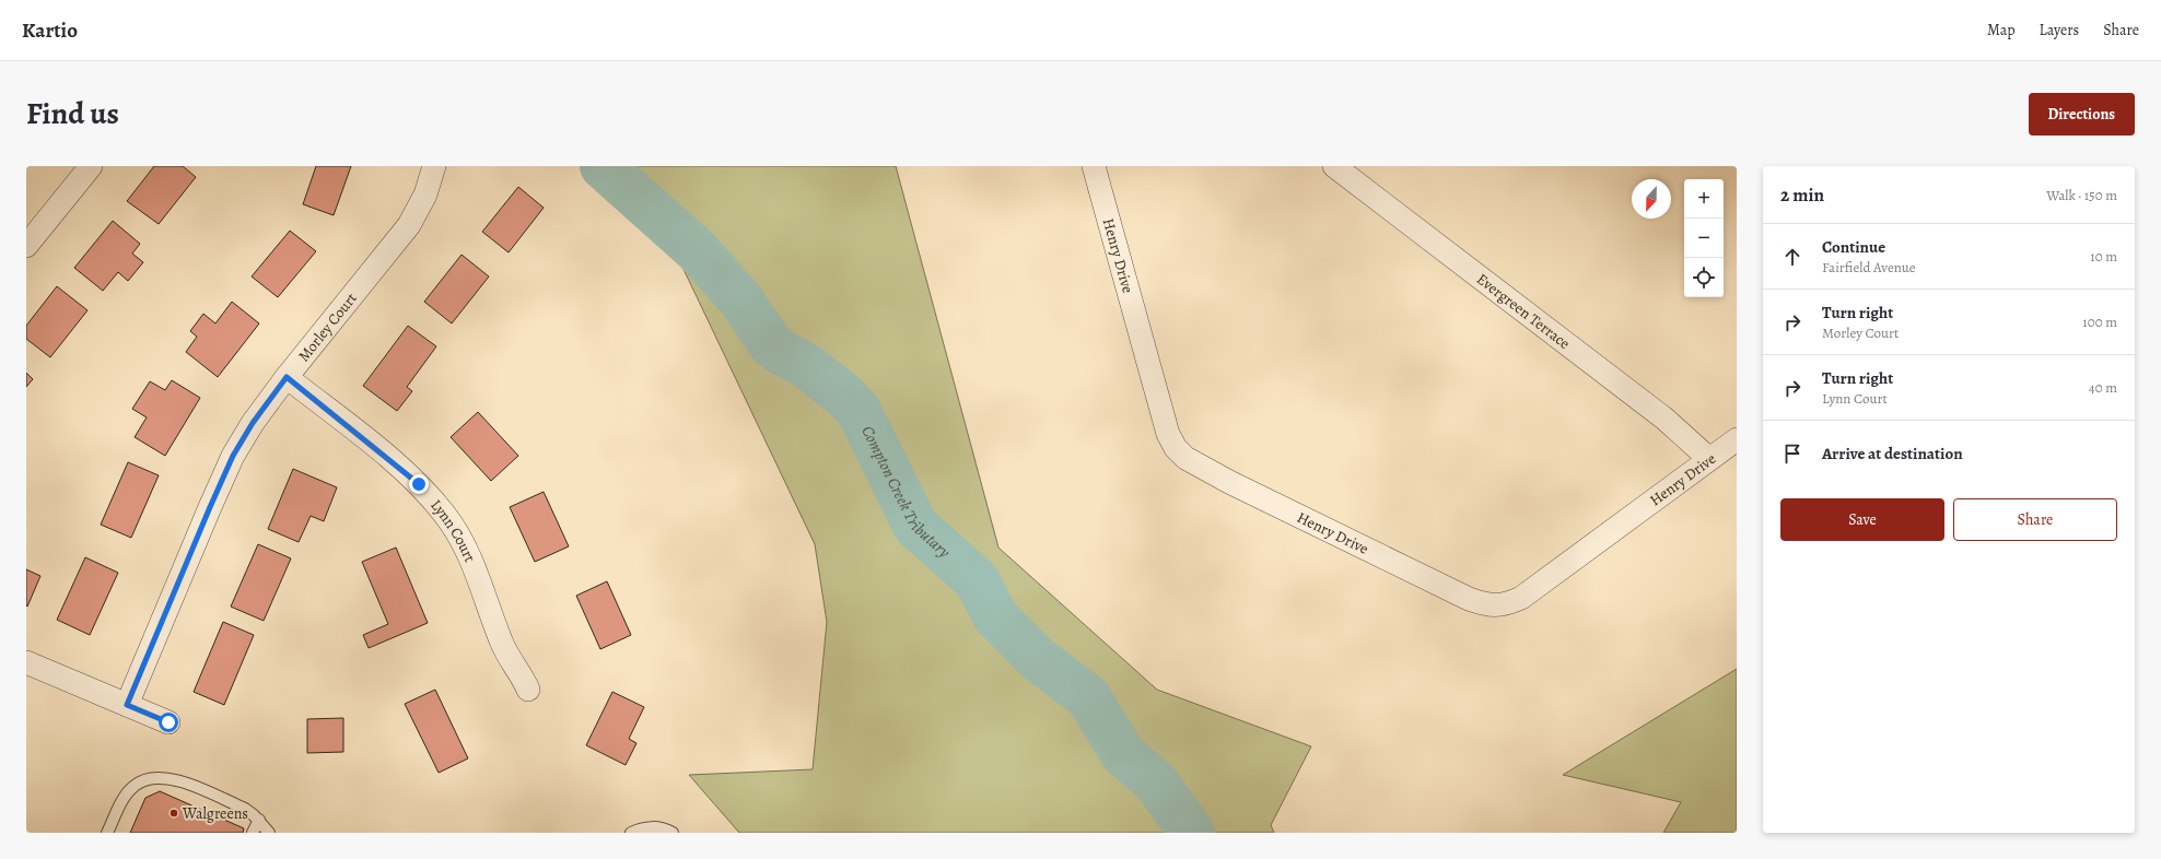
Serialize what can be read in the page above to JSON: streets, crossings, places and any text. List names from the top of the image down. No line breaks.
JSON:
{"streets":{"street":["Henry Drive","Evergreen Terrace","Morley Court","Lynn Court"]},"crossings":[["Henry Drive","Evergreen Terrace"],["Morley Court","Lynn Court"]],"water":["Compton Creek Tributary"],"places":["Walgreens"],"north":"bottom","page":{"header":"Kartio","nav":["Map","Layers","Share"],"title":"Find us","buttons":["Directions",["Save","Share"]],"heading":["2 min","Walk · 150 m"],"map_buttons":["+","−"],"list":[["Continue","Fairfield Avenue","10 m"],["Turn right","Morley Court","100 m"],["Turn right","Lynn Court","40 m"],"Arrive at destination"]}}
